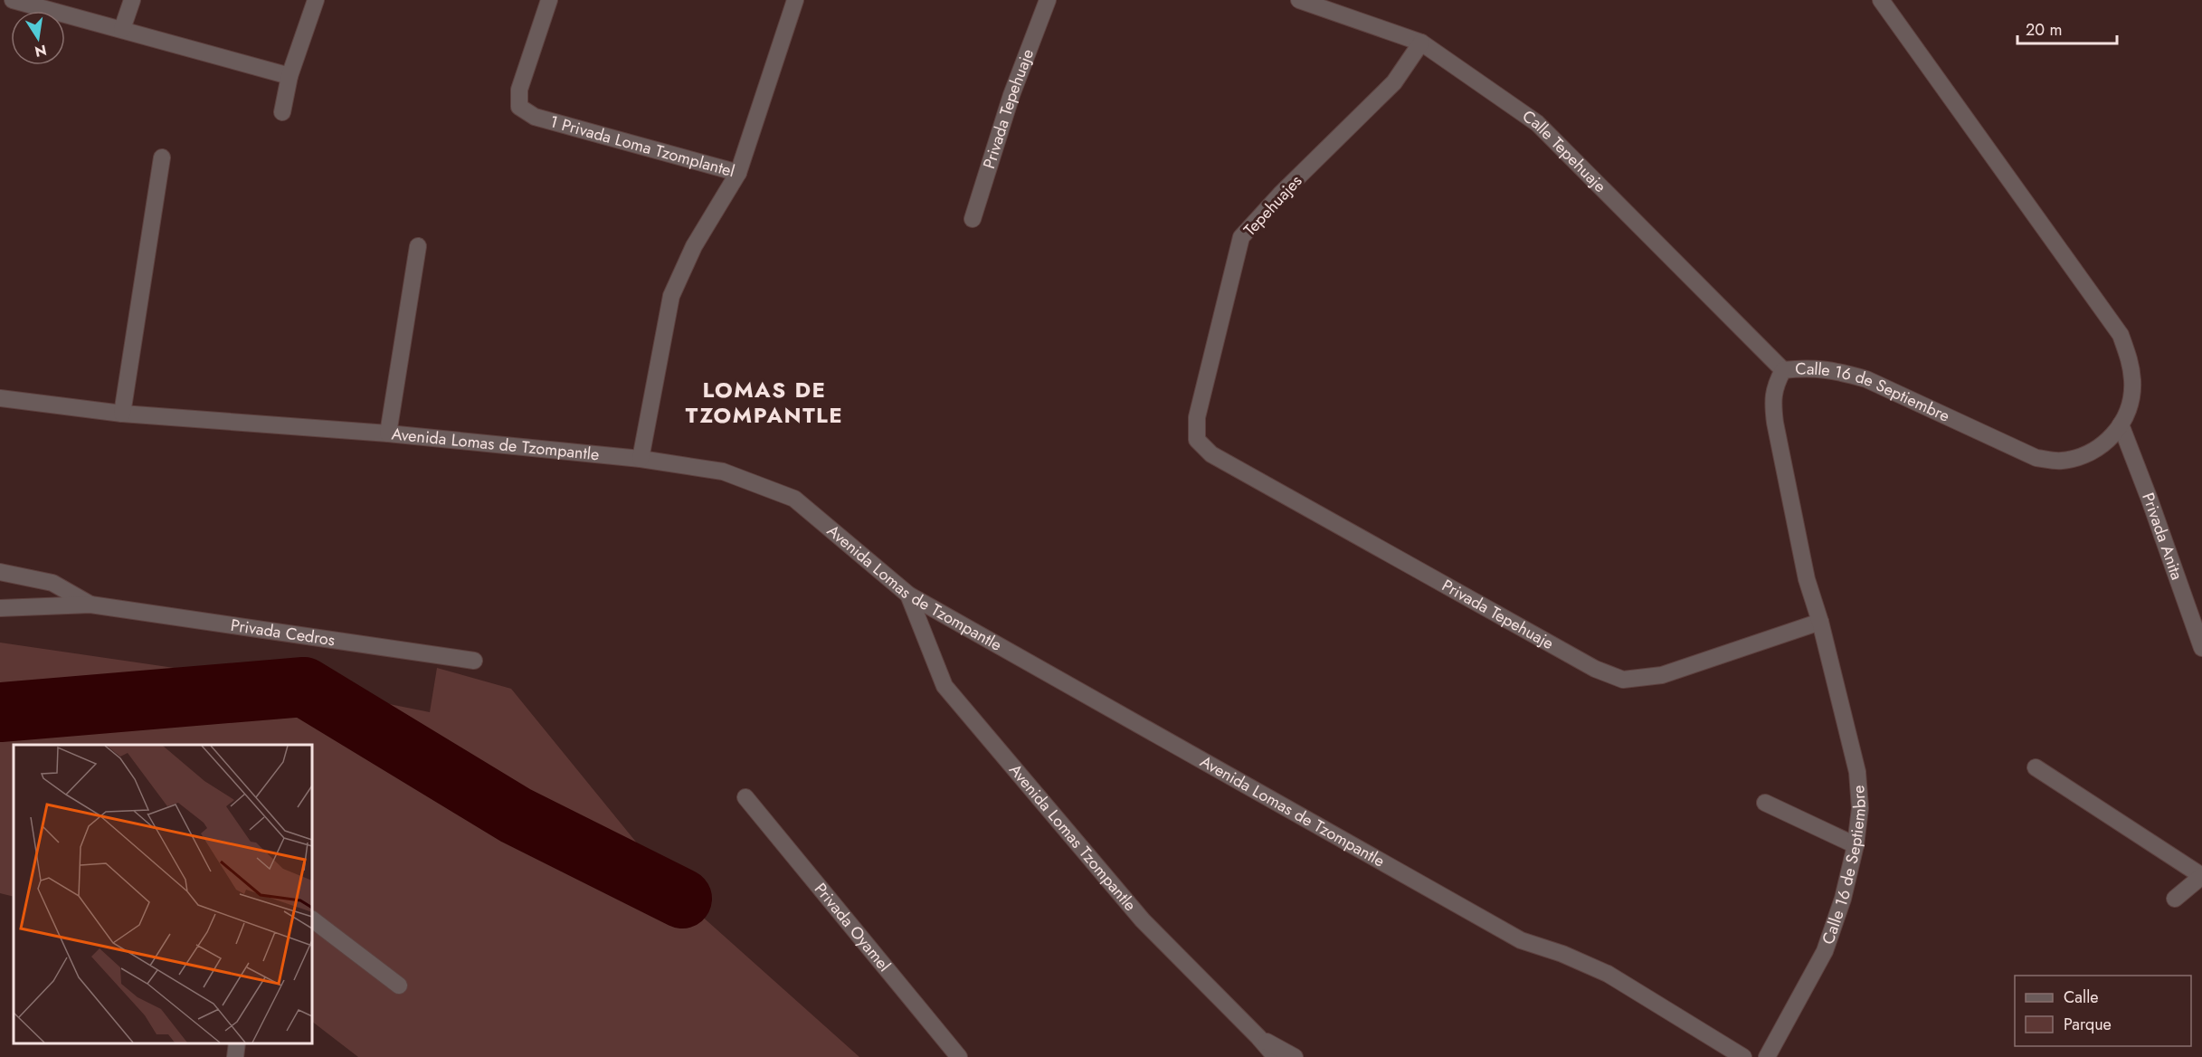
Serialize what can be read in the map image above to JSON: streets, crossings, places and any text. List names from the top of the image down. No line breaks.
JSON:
{"streets":{"street":["Privada Tepehuaje","1 Privada Loma Tzomplantel","Calle Tepehuaje","Tepehuajes","Calle 16 de Septiembre","Avenida Lomas de Tzompantle","Privada Anita","Privada Cedros","Avenida Lomas Tzompantle","Privada Oyamel"]},"crossings":[["Privada Tepehuaje","Tepehuajes"],["Privada Tepehuaje","Calle 16 de Septiembre"],["1 Privada Loma Tzomplantel","Avenida Lomas de Tzompantle"],["Calle Tepehuaje","Tepehuajes"],["Calle Tepehuaje","Calle 16 de Septiembre"],["Calle 16 de Septiembre","Privada Anita"],["Avenida Lomas de Tzompantle","Avenida Lomas Tzompantle"]],"districts":["LOMAS DE TZOMPANTLE"],"legend":["Calle","Parque"],"scale_bar":"20 m","north":"bottom"}
